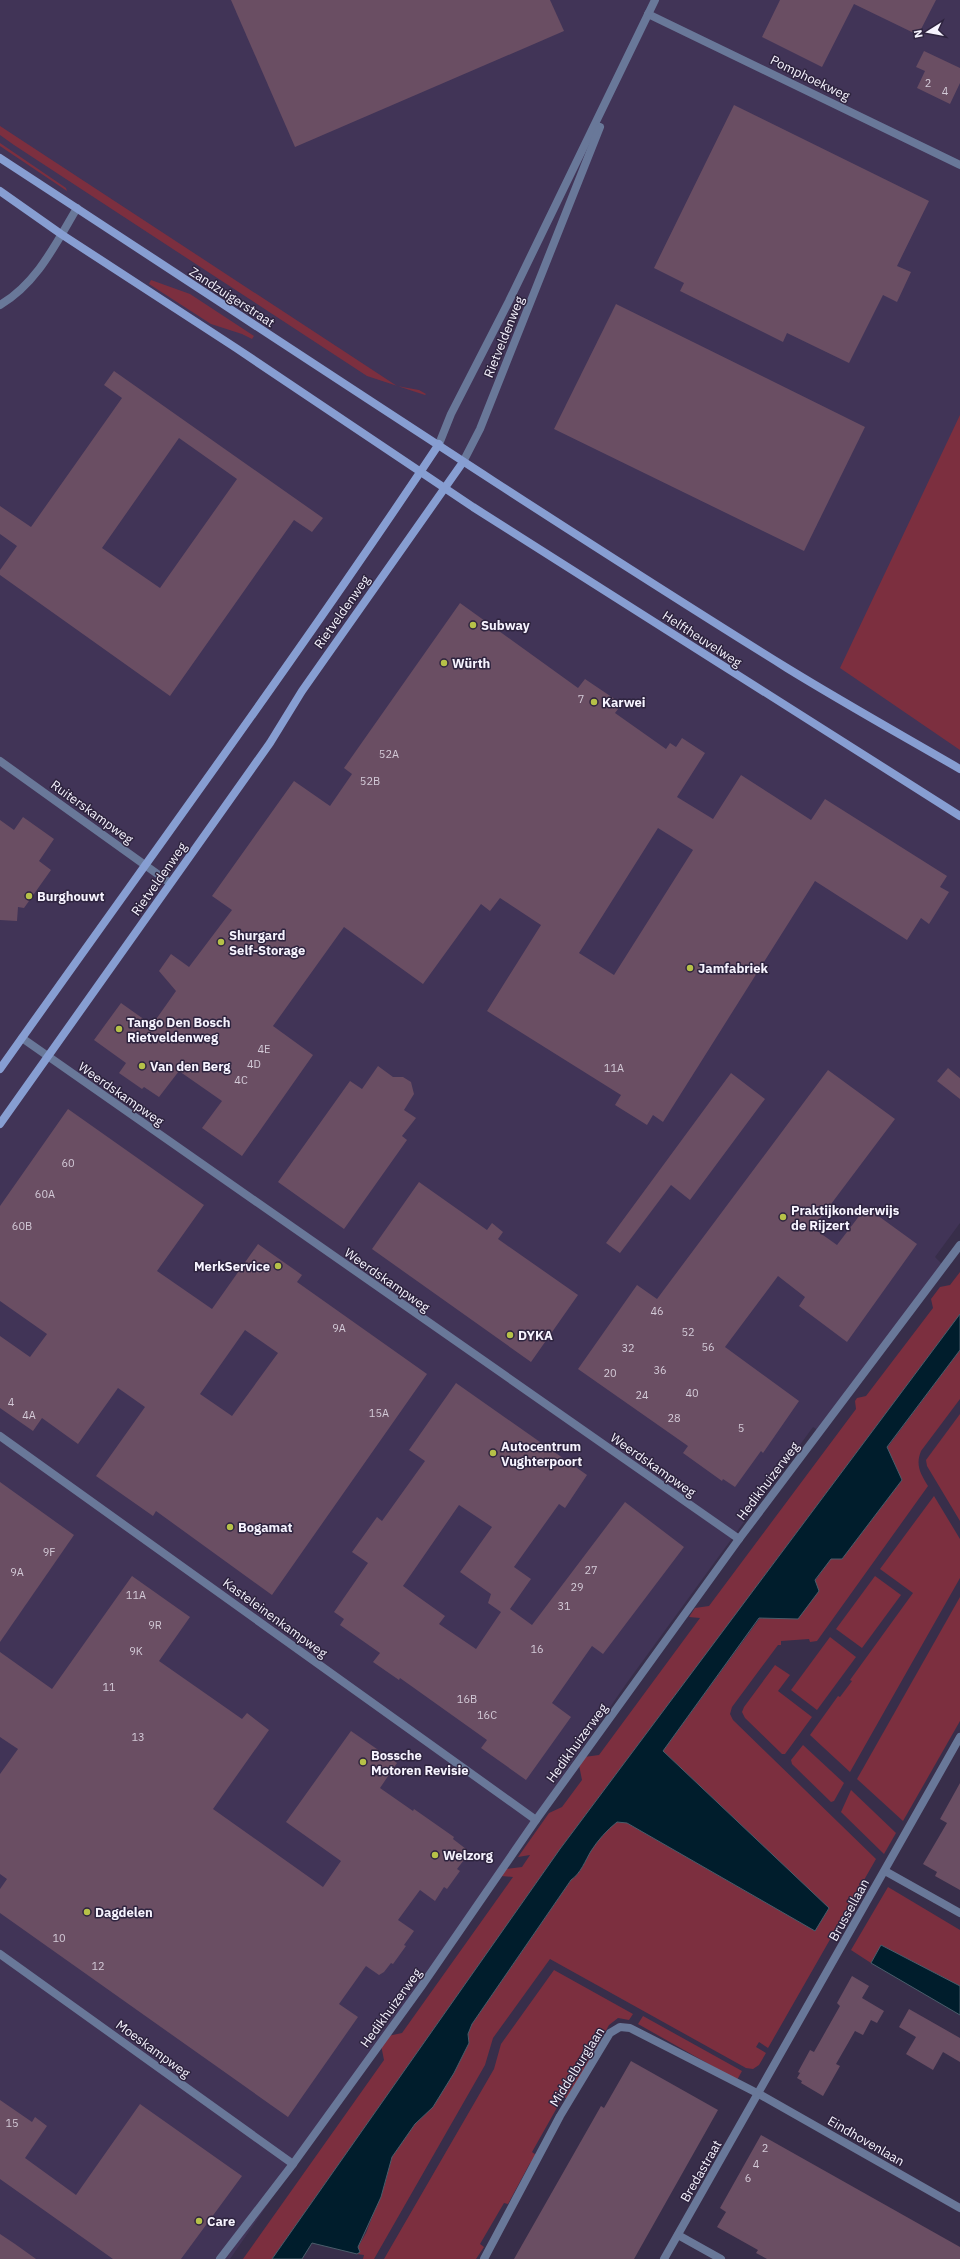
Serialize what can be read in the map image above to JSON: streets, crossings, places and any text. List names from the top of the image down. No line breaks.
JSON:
{"streets":{"main road":["Zandzuigerstraat","Rietveldenweg","Helftheuvelweg"],"street":["Pomphoekweg","Ruiterskampweg","Weerdskampweg","Hedikhuizerweg","Kasteleinenkampweg","Brussellaan","Moeskampweg","Middelburglaan","Eindhovenlaan","Bredastraat"]},"crossings":[["Pomphoekweg","Rietveldenweg"],["Zandzuigerstraat","Rietveldenweg"],["Zandzuigerstraat","Helftheuvelweg"],["Rietveldenweg","Helftheuvelweg"],["Rietveldenweg","Ruiterskampweg"],["Rietveldenweg","Weerdskampweg"],["Weerdskampweg","Hedikhuizerweg"],["Hedikhuizerweg","Kasteleinenkampweg"],["Hedikhuizerweg","Moeskampweg"],["Brussellaan","Middelburglaan"],["Brussellaan","Eindhovenlaan"],["Brussellaan","Bredastraat"],["Middelburglaan","Eindhovenlaan"],["Middelburglaan","Bredastraat"],["Eindhovenlaan","Bredastraat"]],"places":["Subway","Würth","Karwei","Burghouwt","Shurgard Self-Storage","Jamfabriek","Tango Den Bosch Rietveldenweg","Van den Berg","Praktijkonderwijs de Rijzert","MerkService","DYKA","Autocentrum Vughterpoort","Bogamat","Bossche Motoren Revisie","Welzorg","Dagdelen","Care"],"house_numbers":["2","4","7","52A","52B","4E","4D","11A","4C","60","60A","60B","46","9A","52","56","32","36","20","40","24","4","15A","4A","28","5","9F","27","9A","29","11A","31","9R","16","9K","11","16B","16C","13","10","12","15","2","4","6"],"north":"left"}
